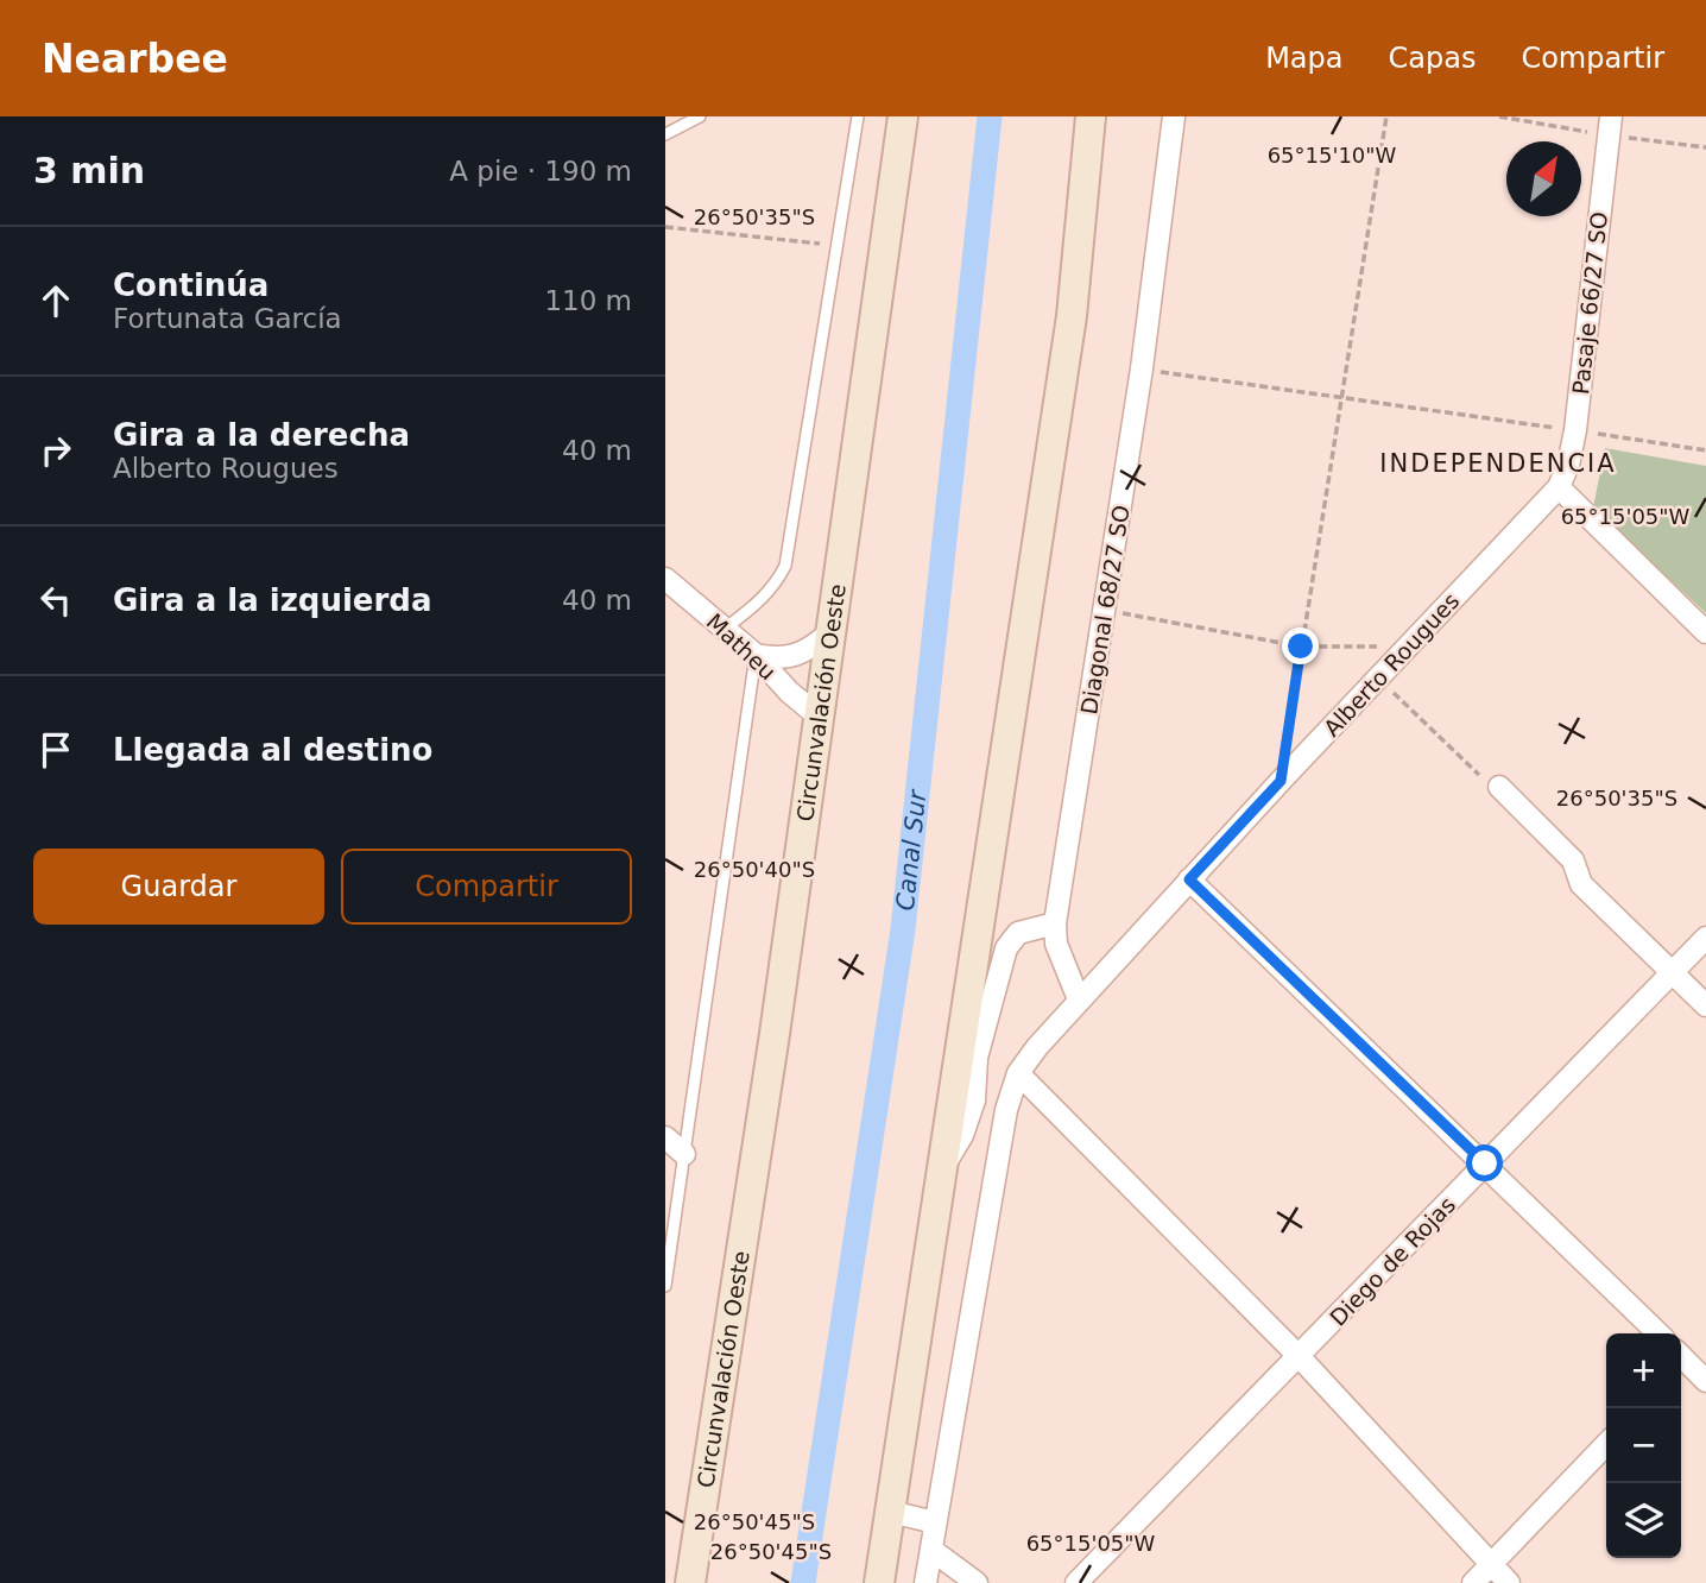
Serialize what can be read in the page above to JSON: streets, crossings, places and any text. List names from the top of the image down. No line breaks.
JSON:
{"streets":{"main road":["Circunvalación Oeste"],"street":["Pasaje 66/27 SO","Diagonal 68/27 SO","Matheu","Alberto Rougues","Diego de Rojas"]},"crossings":[["Pasaje 66/27 SO","Alberto Rougues"],["Diagonal 68/27 SO","Alberto Rougues"],["Matheu","Circunvalación Oeste"]],"districts":["INDEPENDENCIA"],"water":["Canal Sur"],"north":"top right","page":{"header":"Nearbee","nav":["Mapa","Capas","Compartir"],"heading":["3 min","A pie · 190 m"],"list":[["Continúa","Fortunata García","110 m"],["Gira a la derecha","Alberto Rougues","40 m"],["Gira a la izquierda","40 m"],"Llegada al destino"],"buttons":["Guardar","Compartir"],"map_buttons":["+","−"]},"coordinates":["65°15'10\"W","26°50'35\"S","65°15'05\"W","26°50'40\"S","26°50'45\"S"]}
